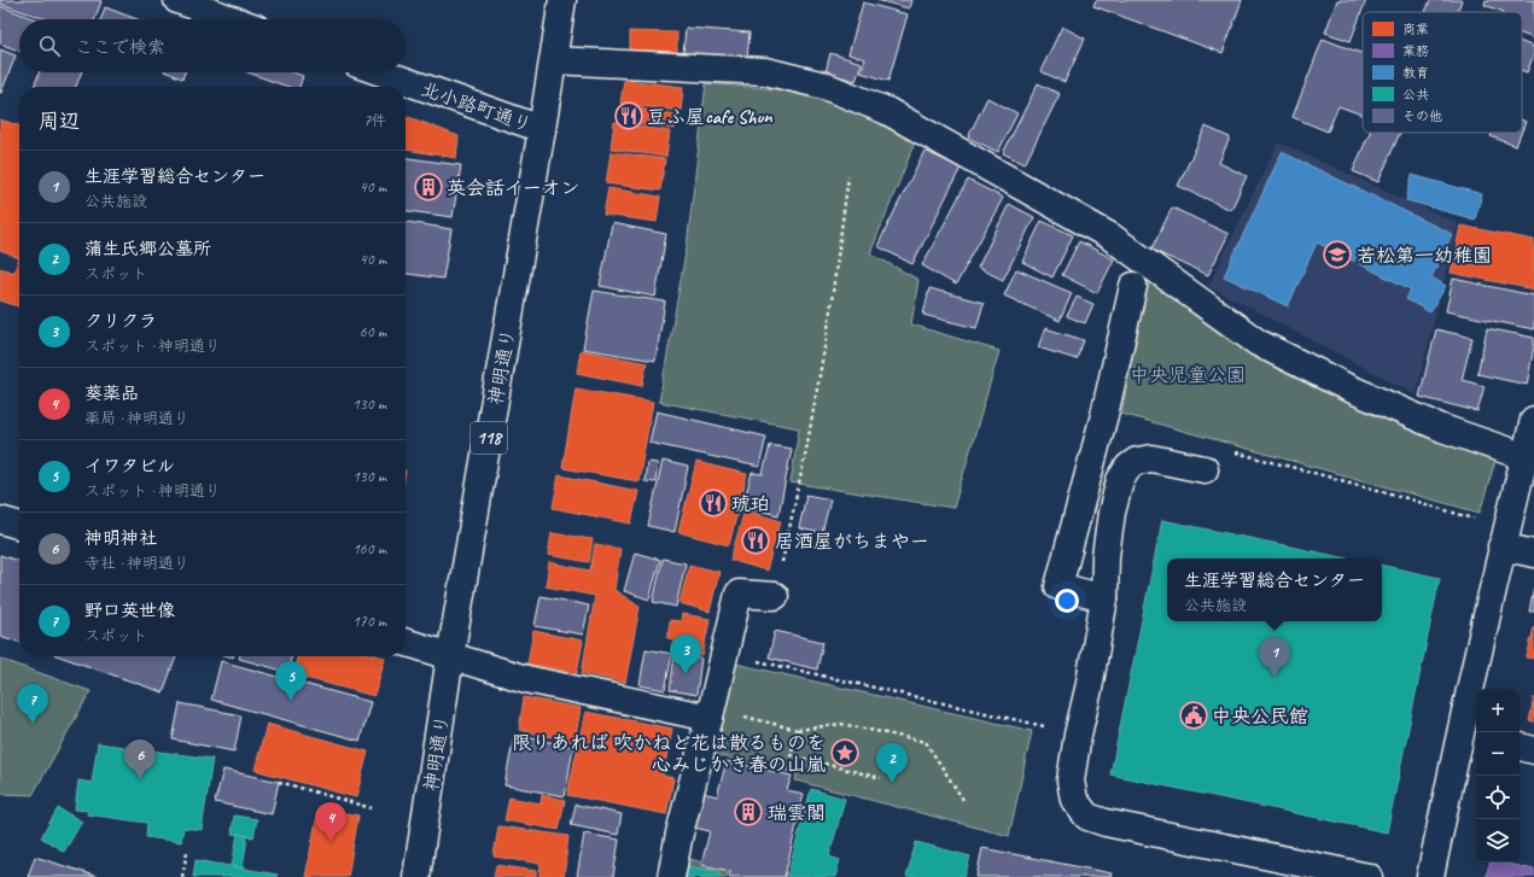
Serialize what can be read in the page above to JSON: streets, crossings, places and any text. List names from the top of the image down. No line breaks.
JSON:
{"streets":{"main road":["北小路町通り","神明通り","118"]},"crossings":[["北小路町通り","神明通り"]],"parks":["中央児童公園"],"places":{"restaurant":["豆ふ屋cafe Shun","琥珀","居酒屋がちまやー"],"building":["英会話イーオン","瑞雲閣"],"school or university":["若松第一幼稚園"],"public building":["中央公民館"],"place":["限りあれば 吹かねど花は散るものを 心みじかき春の山嵐"]},"legend":["商業","業務","教育","公共","その他"],"page":{"search":"ここで検索","heading":["周辺","7件"],"list":[{"mark":"1","name":"生涯学習総合センター","note":"公共施設","value":"40 m"},{"mark":"2","name":"蒲生氏郷公墓所","note":"スポット","value":"40 m"},{"mark":"3","name":"クリクラ","note":"スポット · 神明通り","value":"60 m"},{"mark":"4","name":"葵薬品","note":"薬局 · 神明通り","value":"130 m"},{"mark":"5","name":"イワタビル","note":"スポット · 神明通り","value":"130 m"},{"mark":"6","name":"神明神社","note":"寺社 · 神明通り","value":"160 m"},{"mark":"7","name":"野口英世像","note":"スポット","value":"170 m"}],"popup":["生涯学習総合センター","公共施設"],"pins":["3","1","5","7","6","2","4"],"map_buttons":["+","−"]}}
